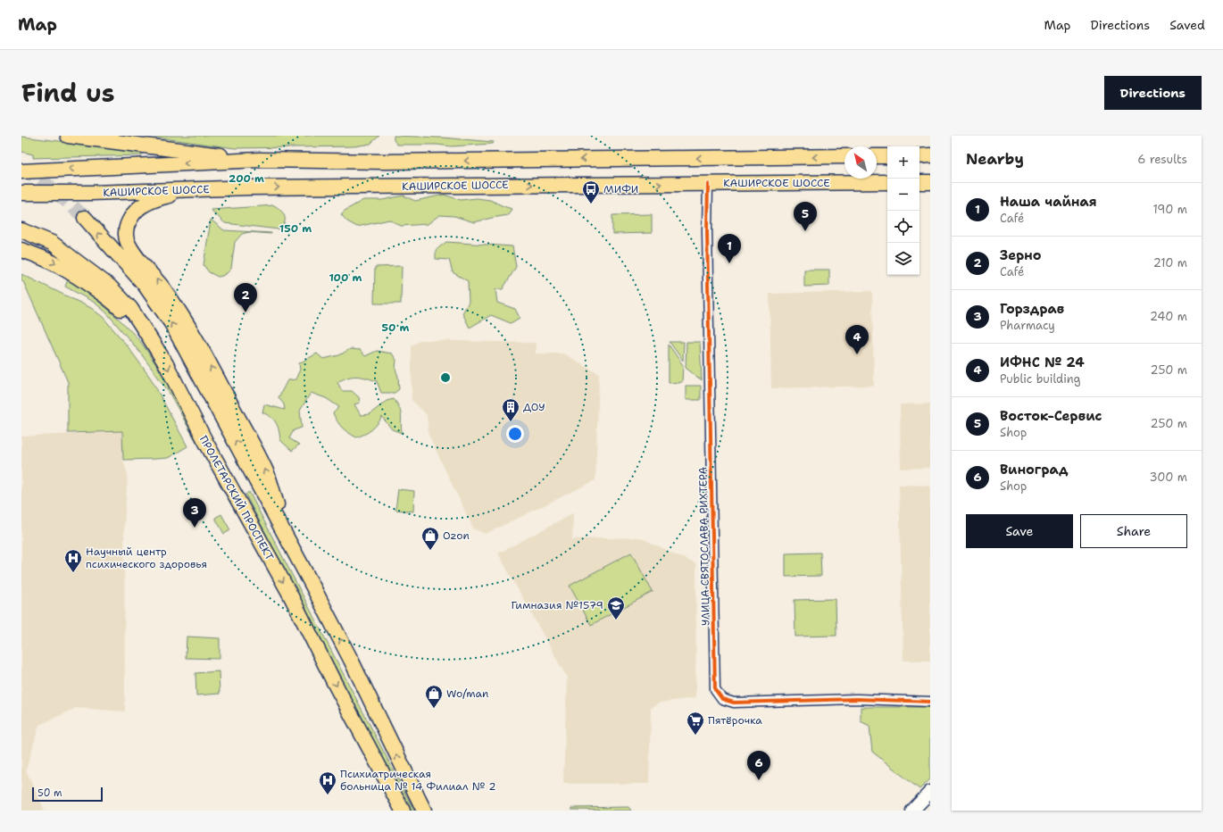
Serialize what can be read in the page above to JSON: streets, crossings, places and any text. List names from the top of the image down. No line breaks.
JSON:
{"streets":{"main road":["КАШИРСКОЕ ШОССЕ","ПРОЛЕТАРСКИЙ ПРОСПЕКТ"],"street":["УЛИЦА СВЯТОСЛАВА РИХТЕРА"]},"crossings":[["КАШИРСКОЕ ШОССЕ","УЛИЦА СВЯТОСЛАВА РИХТЕРА"]],"places":{"bus stop":["МИФИ"],"building":["ДОУ"],"shop":["Ozon","Wo/man"],"hospital":["Научный центр психического здоровья","Психиатрическая больница № 14 Филиал № 2"],"school or university":["Гимназия №1579"],"supermarket":["Пятёрочка"]},"scale_bar":"50 m","north":"top left","page":{"header":"Map","nav":["Map","Directions","Saved"],"title":"Find us","buttons":["Directions",["Save","Share"]],"heading":["Nearby","6 results"],"map_buttons":["+","−"],"list":[{"mark":"1","name":"Наша чайная","note":"Café","value":"190 m"},{"mark":"2","name":"Зерно","note":"Café","value":"210 m"},{"mark":"3","name":"Горздрав","note":"Pharmacy","value":"240 m"},{"mark":"4","name":"ИФНС № 24","note":"Public building","value":"250 m"},{"mark":"5","name":"Восток-Сервис","note":"Shop","value":"250 m"},{"mark":"6","name":"Виноград","note":"Shop","value":"300 m"}],"pins":["5","1","2","4","3","6"],"scale":"50 m"},"rings":["200 m","150 m","100 m","50 m"]}
